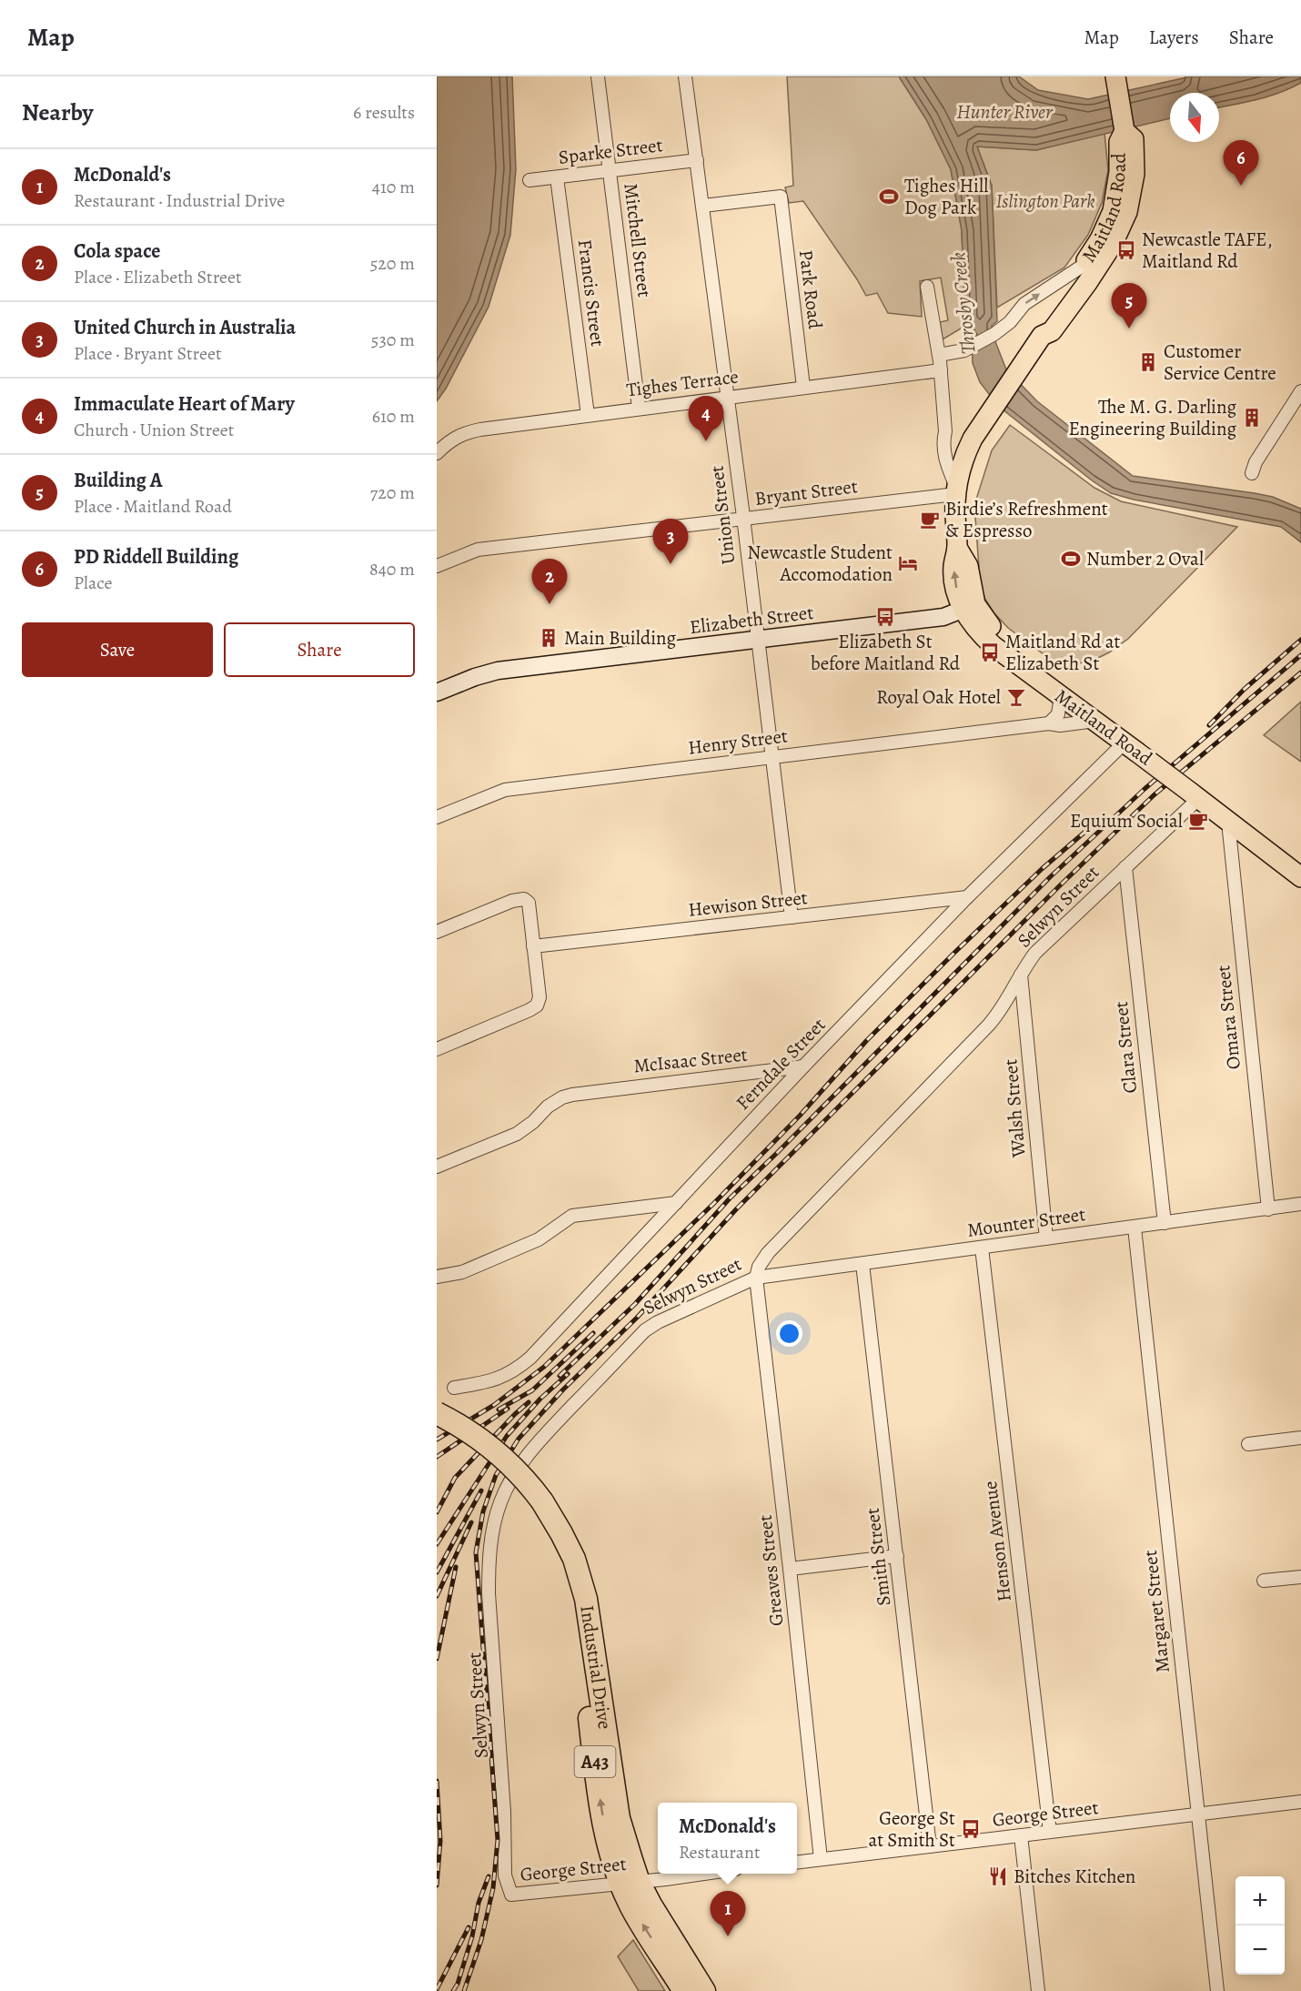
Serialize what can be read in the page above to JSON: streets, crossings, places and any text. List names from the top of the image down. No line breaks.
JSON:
{"streets":{"highway":["Industrial Drive","A43"],"main road":["Maitland Road","Elizabeth Street"],"street":["Sparke Street","Mitchell Street","Park Road","Francis Street","Tighes Terrace","Bryant Street","Union Street","Henry Street","Hewison Street","Selwyn Street","Omara Street","Clara Street","McIsaac Street","Ferndale Street","Walsh Street","Mounter Street","Henson Avenue","Smith Street","Greaves Street","Margaret Street","George Street"]},"crossings":[["Sparke Street","Mitchell Street"],["Sparke Street","Francis Street"],["Sparke Street","Union Street"],["Maitland Road","Bryant Street"],["Maitland Road","Elizabeth Street"],["Maitland Road","Henry Street"],["Maitland Road","Selwyn Street"],["Maitland Road","Omara Street"],["Maitland Road","Ferndale Street"],["Mitchell Street","Tighes Terrace"],["Park Road","Tighes Terrace"],["Park Road","Union Street"],["Francis Street","Tighes Terrace"],["Tighes Terrace","Union Street"],["Bryant Street","Union Street"],["Union Street","Elizabeth Street"],["Union Street","Henry Street"],["Union Street","Hewison Street"],["Hewison Street","Ferndale Street"],["Selwyn Street","Clara Street"],["Selwyn Street","Walsh Street"],["Selwyn Street","Mounter Street"],["Selwyn Street","Greaves Street"],["Selwyn Street","George Street"],["Omara Street","Mounter Street"],["Clara Street","Mounter Street"],["McIsaac Street","Ferndale Street"],["Walsh Street","Mounter Street"],["Mounter Street","Henson Avenue"],["Mounter Street","Smith Street"],["Mounter Street","Greaves Street"],["Mounter Street","Margaret Street"],["Henson Avenue","George Street"],["Smith Street","George Street"],["Greaves Street","George Street"],["Margaret Street","George Street"],["Industrial Drive","George Street"]],"water":["Hunter River","Throsby Creek"],"parks":["Islington Park"],"places":{"sports":["Tighes Hill Dog Park","Number 2 Oval"],"bus stop":["Newcastle TAFE, Maitland Rd","Elizabeth St before Maitland Rd","Maitland Rd at Elizabeth St","George St at Smith St"],"building":["Customer Service Centre","The M. G. Darling Engineering Building","Main Building"],"cafe":["Birdie’s Refreshment & Espresso","Equium Social"],"hotel":["Newcastle Student Accomodation"],"bar":["Royal Oak Hotel"],"restaurant":["Bitches Kitchen"]},"north":"bottom","page":{"header":"Map","nav":["Map","Layers","Share"],"heading":["Nearby","6 results"],"pins":["6","5","4","3","2","1"],"list":[{"mark":"1","name":"McDonald's","note":"Restaurant · Industrial Drive","value":"410 m"},{"mark":"2","name":"Cola space","note":"Place · Elizabeth Street","value":"520 m"},{"mark":"3","name":"United Church in Australia","note":"Place · Bryant Street","value":"530 m"},{"mark":"4","name":"Immaculate Heart of Mary","note":"Church · Union Street","value":"610 m"},{"mark":"5","name":"Building A","note":"Place · Maitland Road","value":"720 m"},{"mark":"6","name":"PD Riddell Building","note":"Place","value":"840 m"}],"buttons":["Save","Share"],"popup":["McDonald's","Restaurant"],"map_buttons":["+","−"]}}
